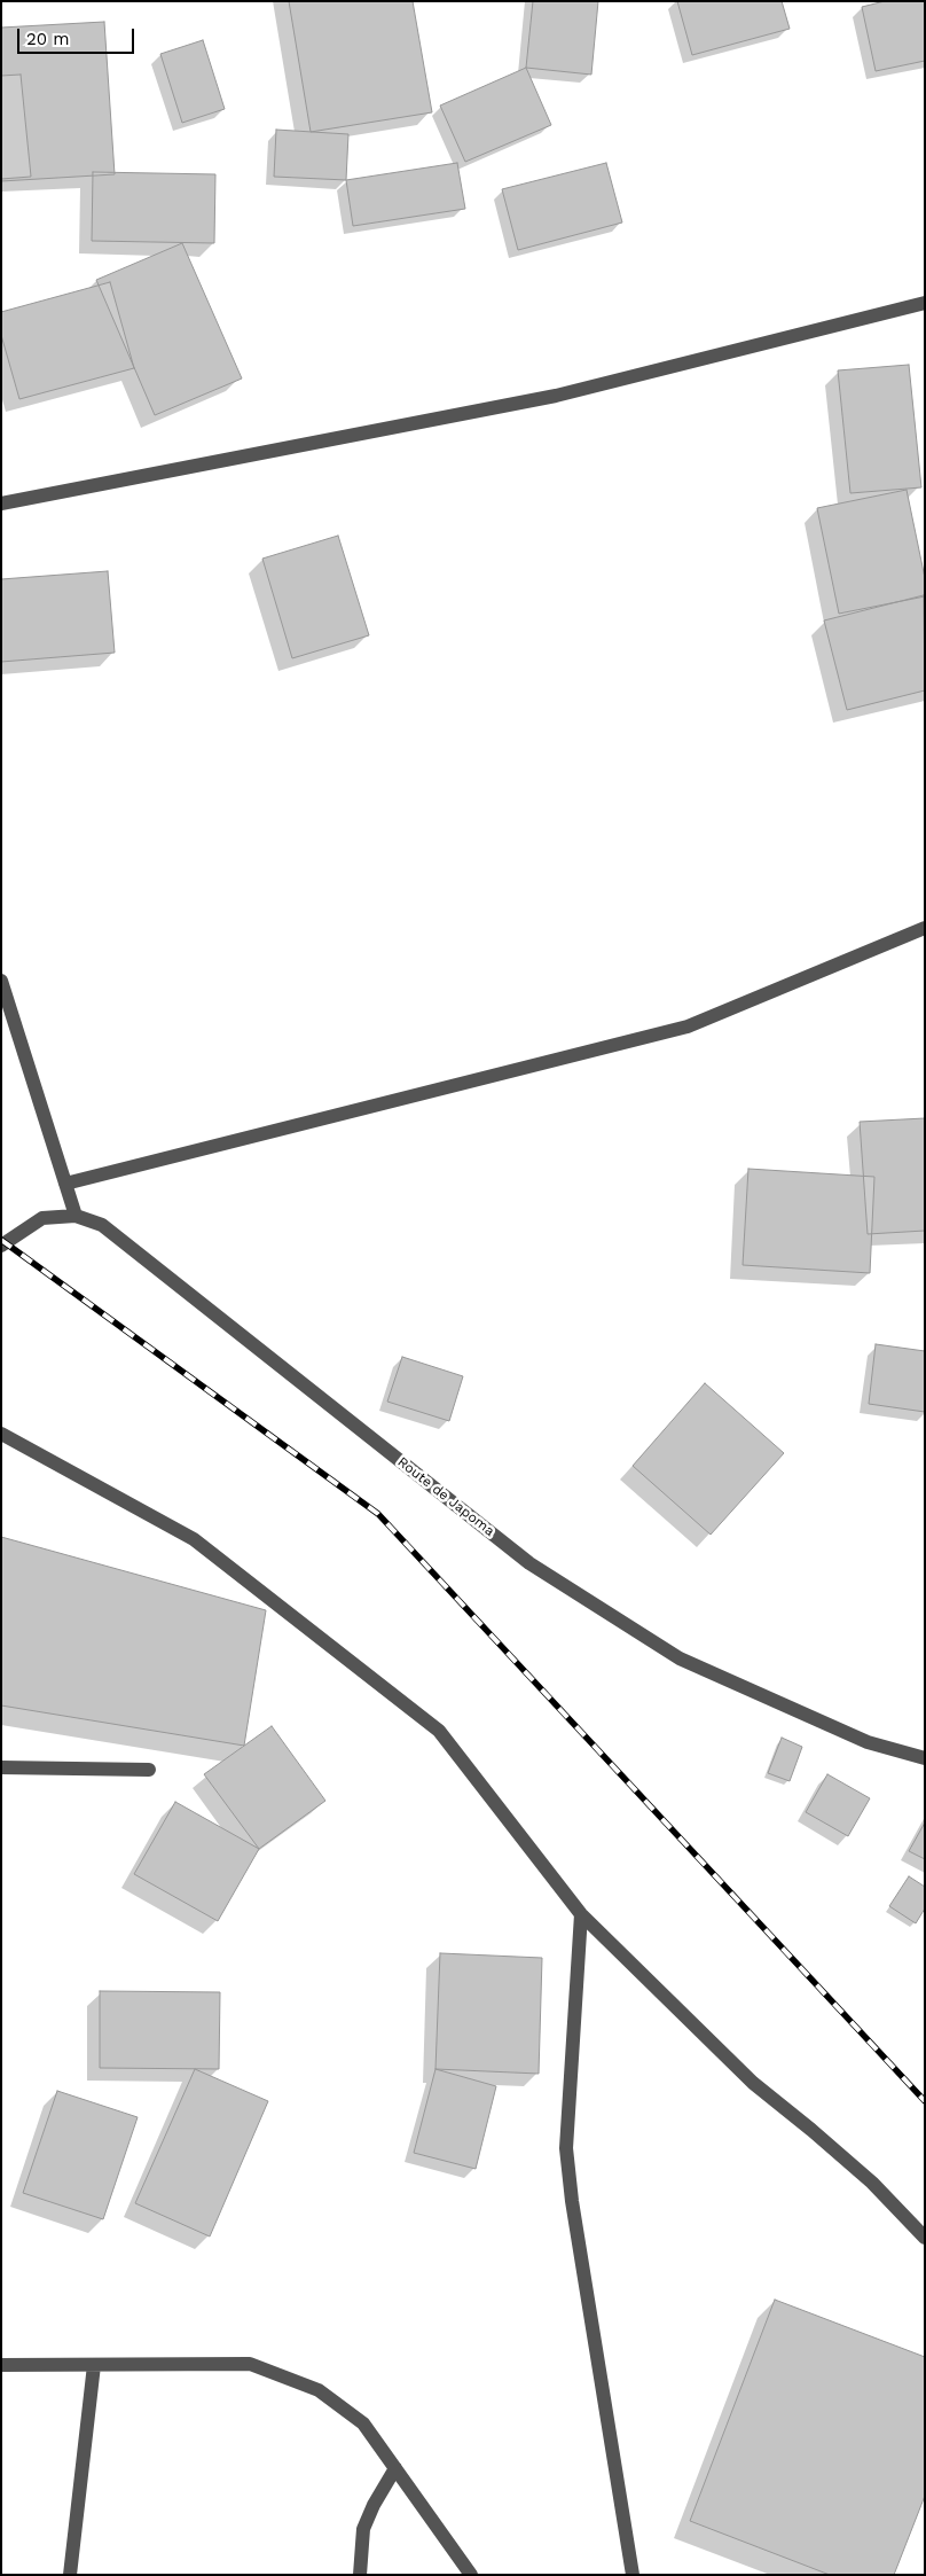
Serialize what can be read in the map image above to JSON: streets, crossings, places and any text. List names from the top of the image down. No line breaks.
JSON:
{"streets":{"street":["Route de Japoma"]},"scale_bar":"20 m"}
